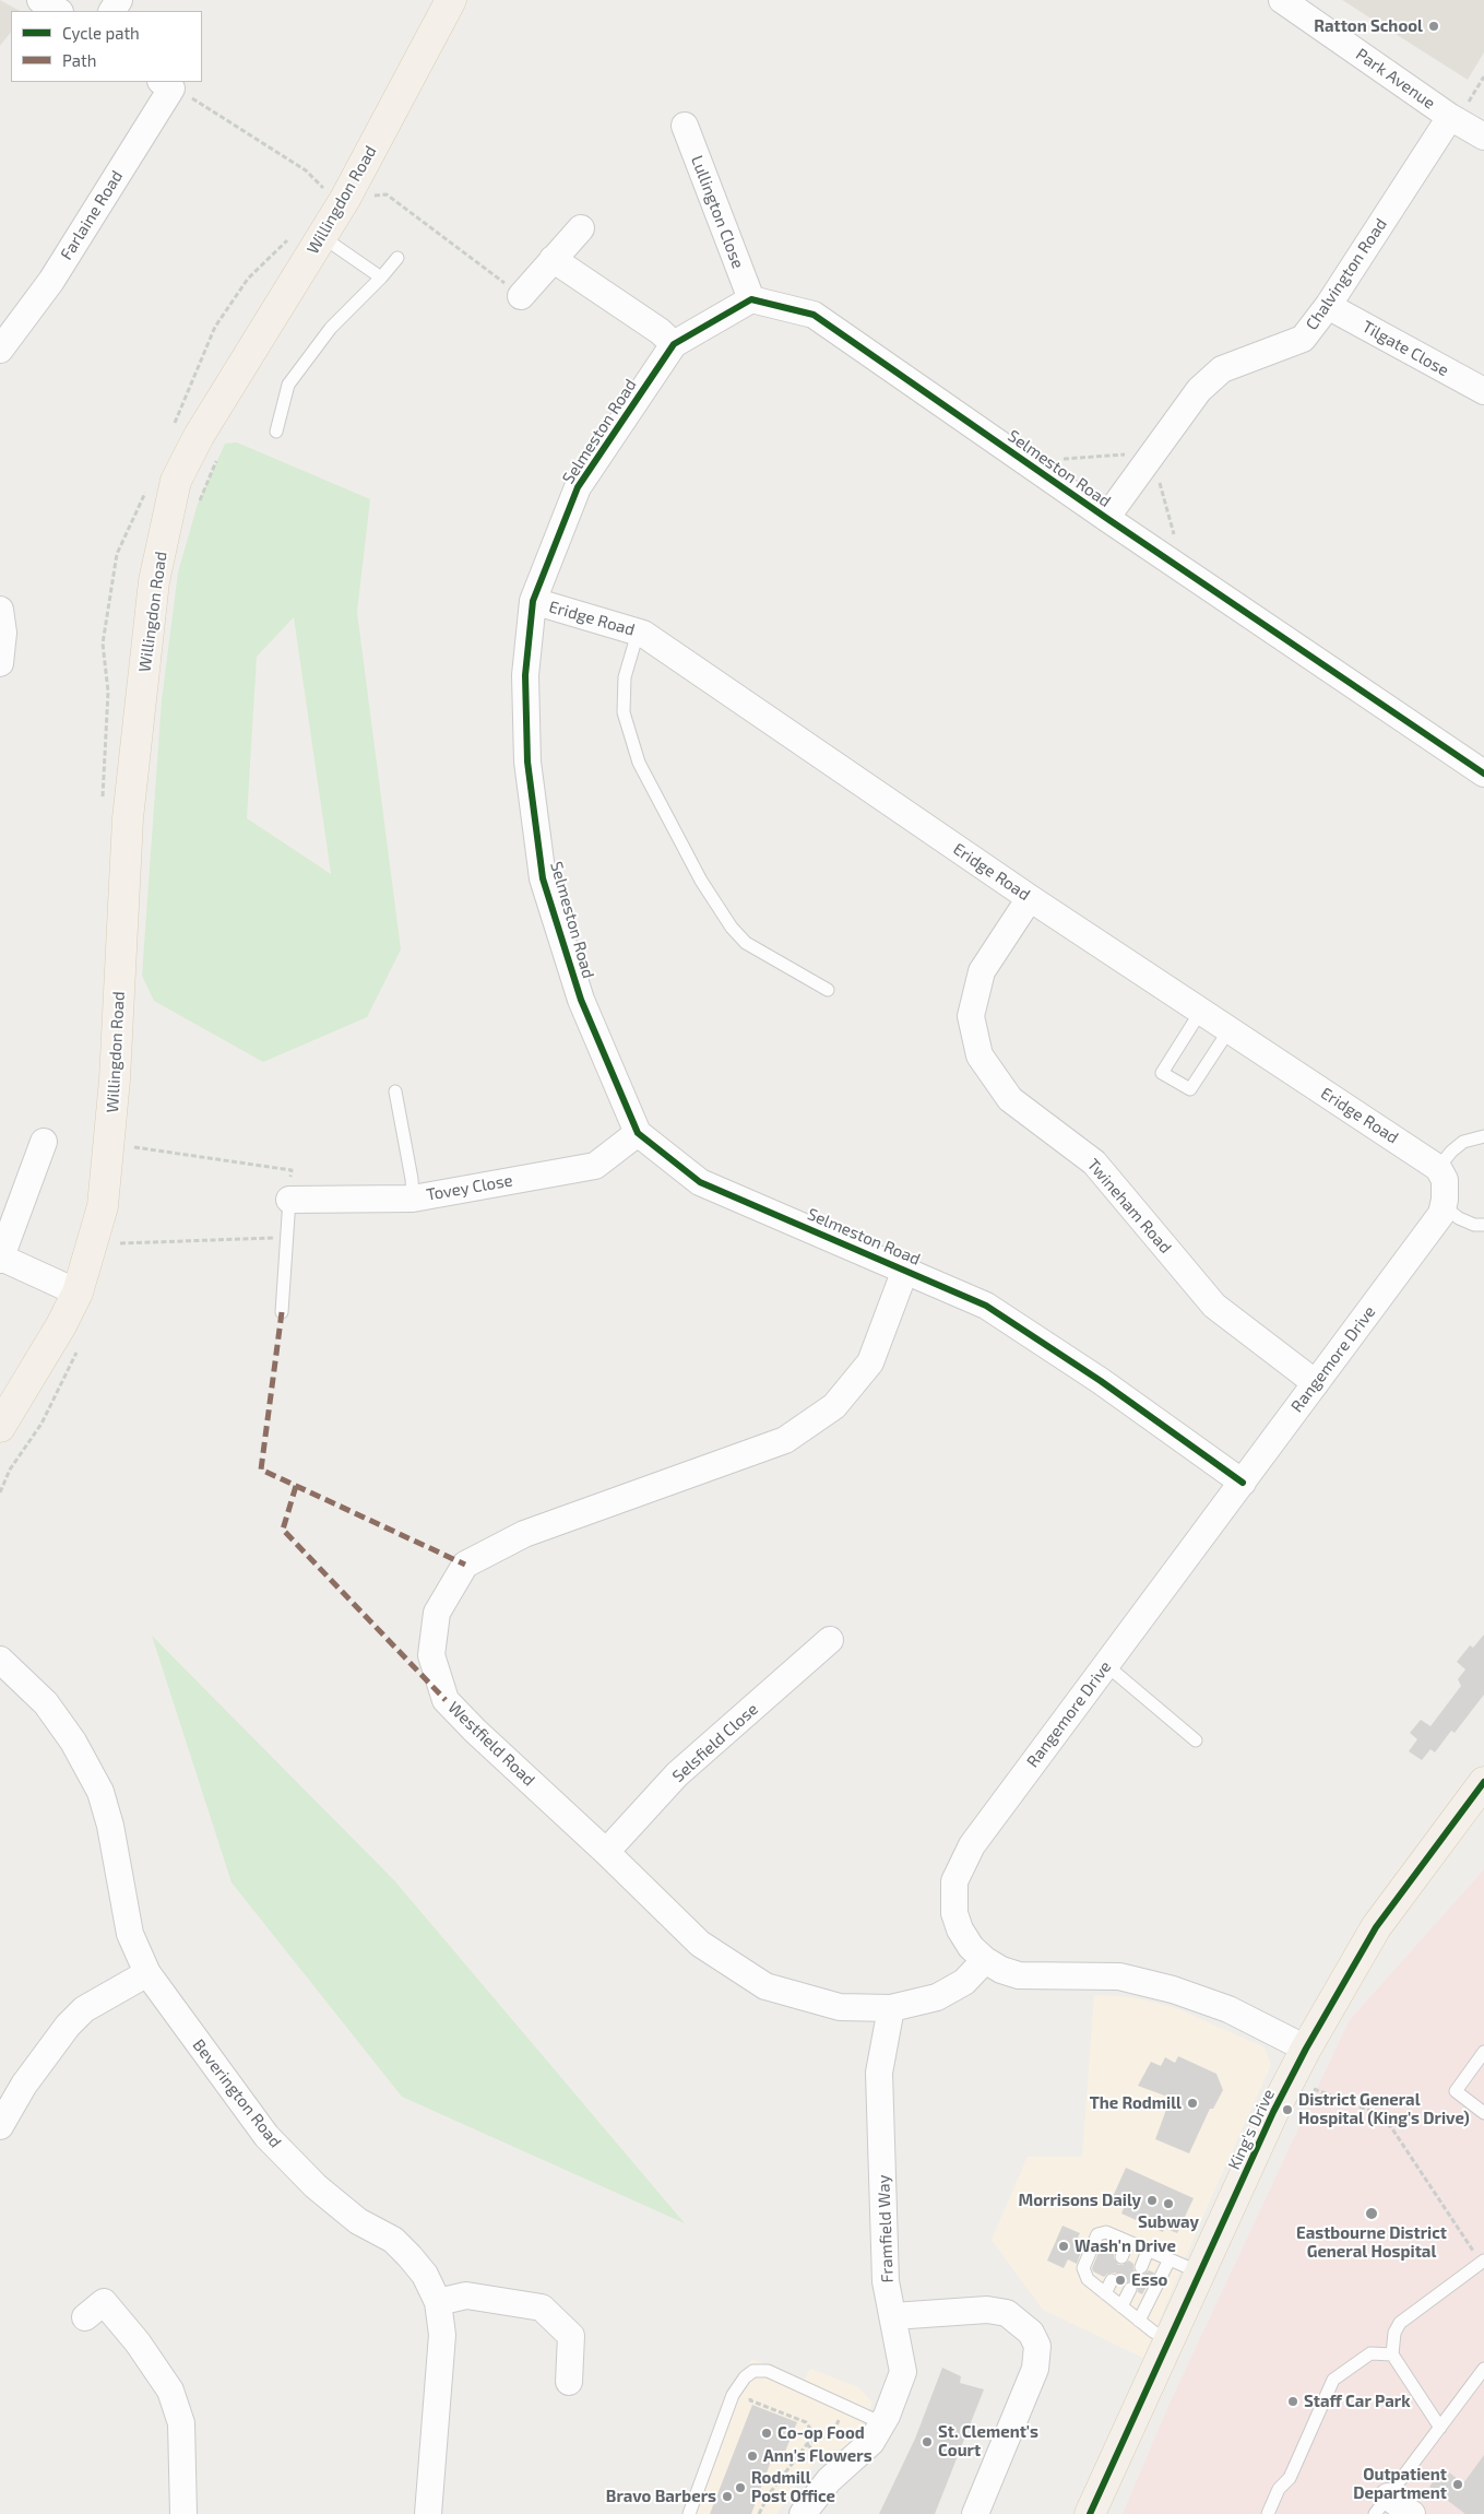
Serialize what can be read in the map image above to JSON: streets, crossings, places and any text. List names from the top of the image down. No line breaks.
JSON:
{"streets":{"main road":["Willingdon Road","King's Drive"],"street":["Park Avenue","Lullington Close","Farlaine Road","Chalvington Road","Tilgate Close","Selmeston Road","Eridge Road","Tovey Close","Twineham Road","Rangemore Drive","Selsfield Close","Westfield Road","Beverington Road","Framfield Way"]},"crossings":[["Park Avenue","Chalvington Road"],["Lullington Close","Selmeston Road"],["Chalvington Road","Tilgate Close"],["Chalvington Road","Selmeston Road"],["Selmeston Road","Eridge Road"],["Selmeston Road","Tovey Close"],["Selmeston Road","Rangemore Drive"],["Selmeston Road","Westfield Road"],["Eridge Road","Twineham Road"],["Eridge Road","Rangemore Drive"],["Twineham Road","Rangemore Drive"],["Rangemore Drive","Westfield Road"],["Rangemore Drive","King's Drive"],["Selsfield Close","Westfield Road"],["Westfield Road","Framfield Way"]],"places":["Ratton School","The Rodmill","District General Hospital (King's Drive)","Morrisons Daily","Subway","Eastbourne District General Hospital","Wash'n Drive","Esso","Staff Car Park","Co-op Food","St. Clement's Court","Ann's Flowers","Outpatient Department","Rodmill Post Office","Bravo Barbers"],"legend":["Cycle path","Path"]}
